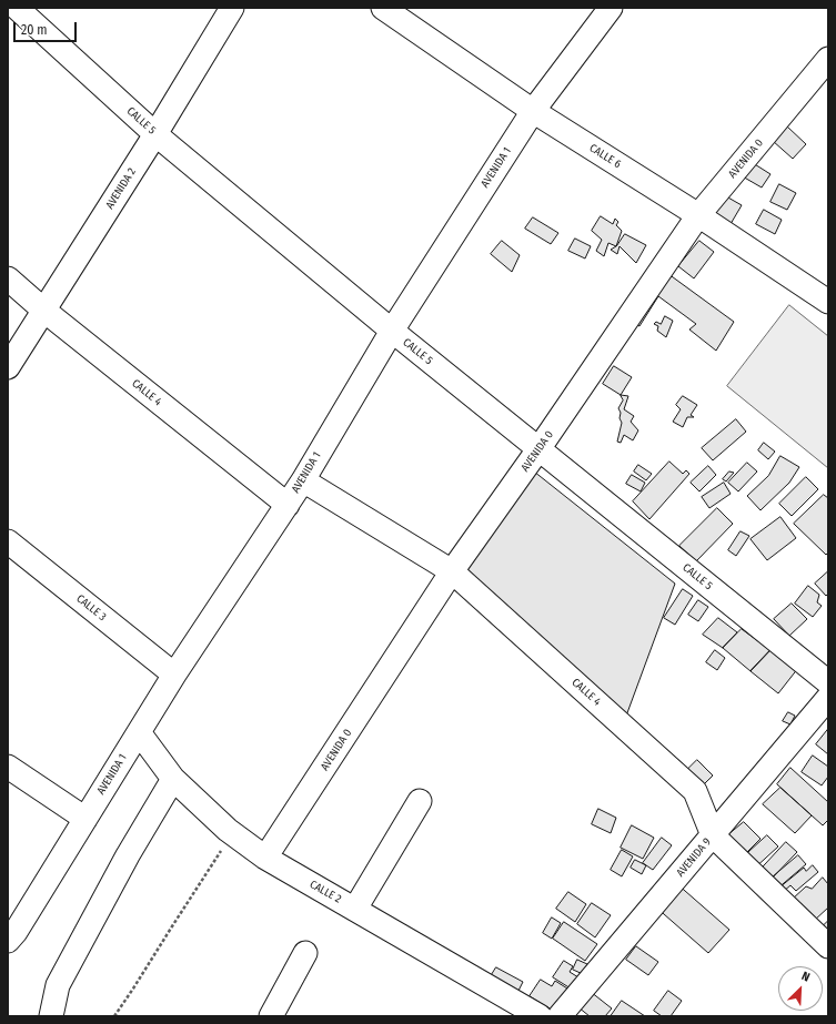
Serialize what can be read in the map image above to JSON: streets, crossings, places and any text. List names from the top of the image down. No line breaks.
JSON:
{"streets":{"street":["CALLE 5","CALLE 6","AVENIDA 0","AVENIDA 1","AVENIDA 2","CALLE 4","CALLE 3","AVENIDA 9","CALLE 2"]},"crossings":[["CALLE 5","AVENIDA 0"],["CALLE 5","AVENIDA 1"],["CALLE 5","AVENIDA 2"],["CALLE 6","AVENIDA 0"],["CALLE 6","AVENIDA 1"],["AVENIDA 0","CALLE 4"],["AVENIDA 0","CALLE 2"],["AVENIDA 1","CALLE 4"],["AVENIDA 1","CALLE 3"],["AVENIDA 1","CALLE 2"],["AVENIDA 2","CALLE 4"],["CALLE 4","AVENIDA 9"]],"scale_bar":"20 m","north":"top right"}
